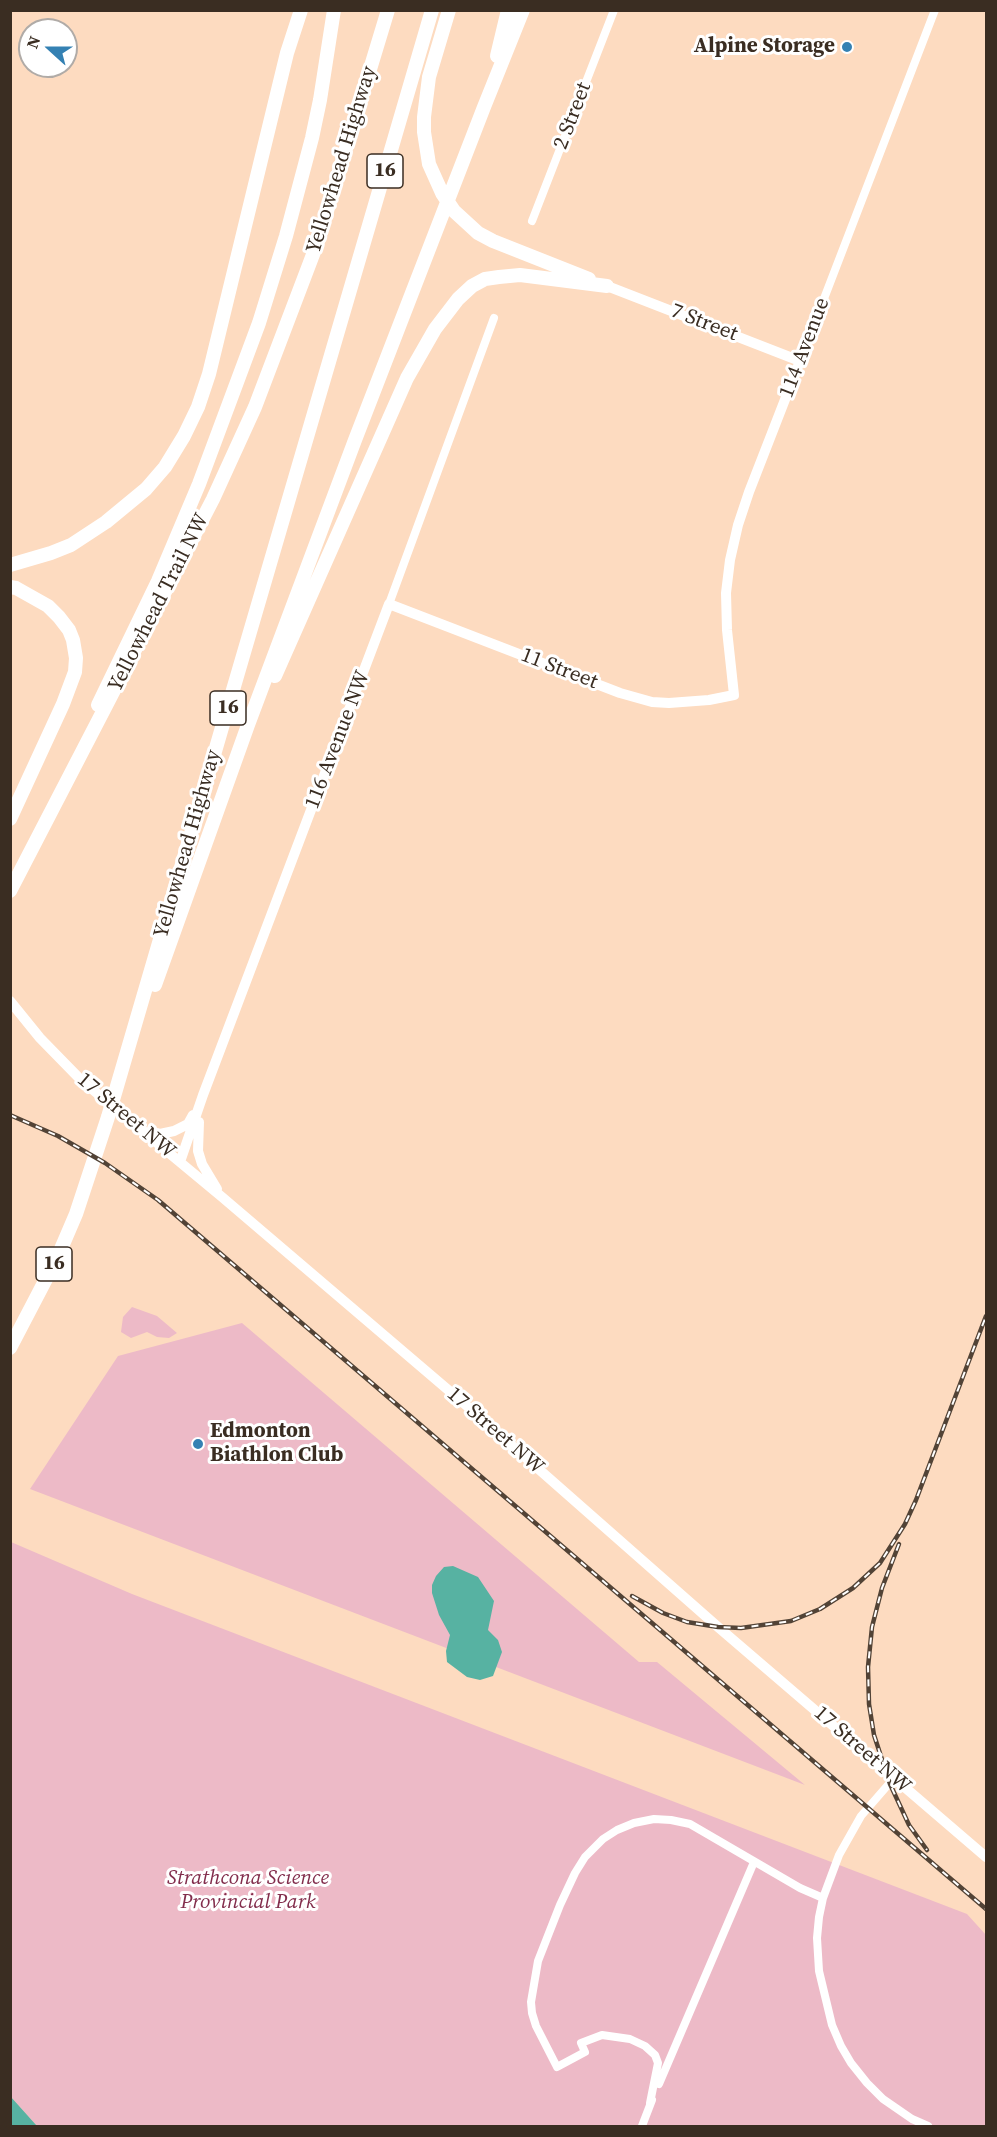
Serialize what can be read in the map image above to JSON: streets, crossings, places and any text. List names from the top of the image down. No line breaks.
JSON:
{"streets":{"highway":["Yellowhead Highway","16","Yellowhead Trail NW"],"street":["2 Street","7 Street","114 Avenue","11 Street","116 Avenue NW","17 Street NW"]},"crossings":[["Yellowhead Highway","Yellowhead Trail NW"],["7 Street","114 Avenue"],["114 Avenue","11 Street"],["11 Street","116 Avenue NW"],["116 Avenue NW","17 Street NW"]],"parks":["Strathcona Science Provincial Park"],"places":["Alpine Storage","Edmonton Biathlon Club"],"north":"left"}
